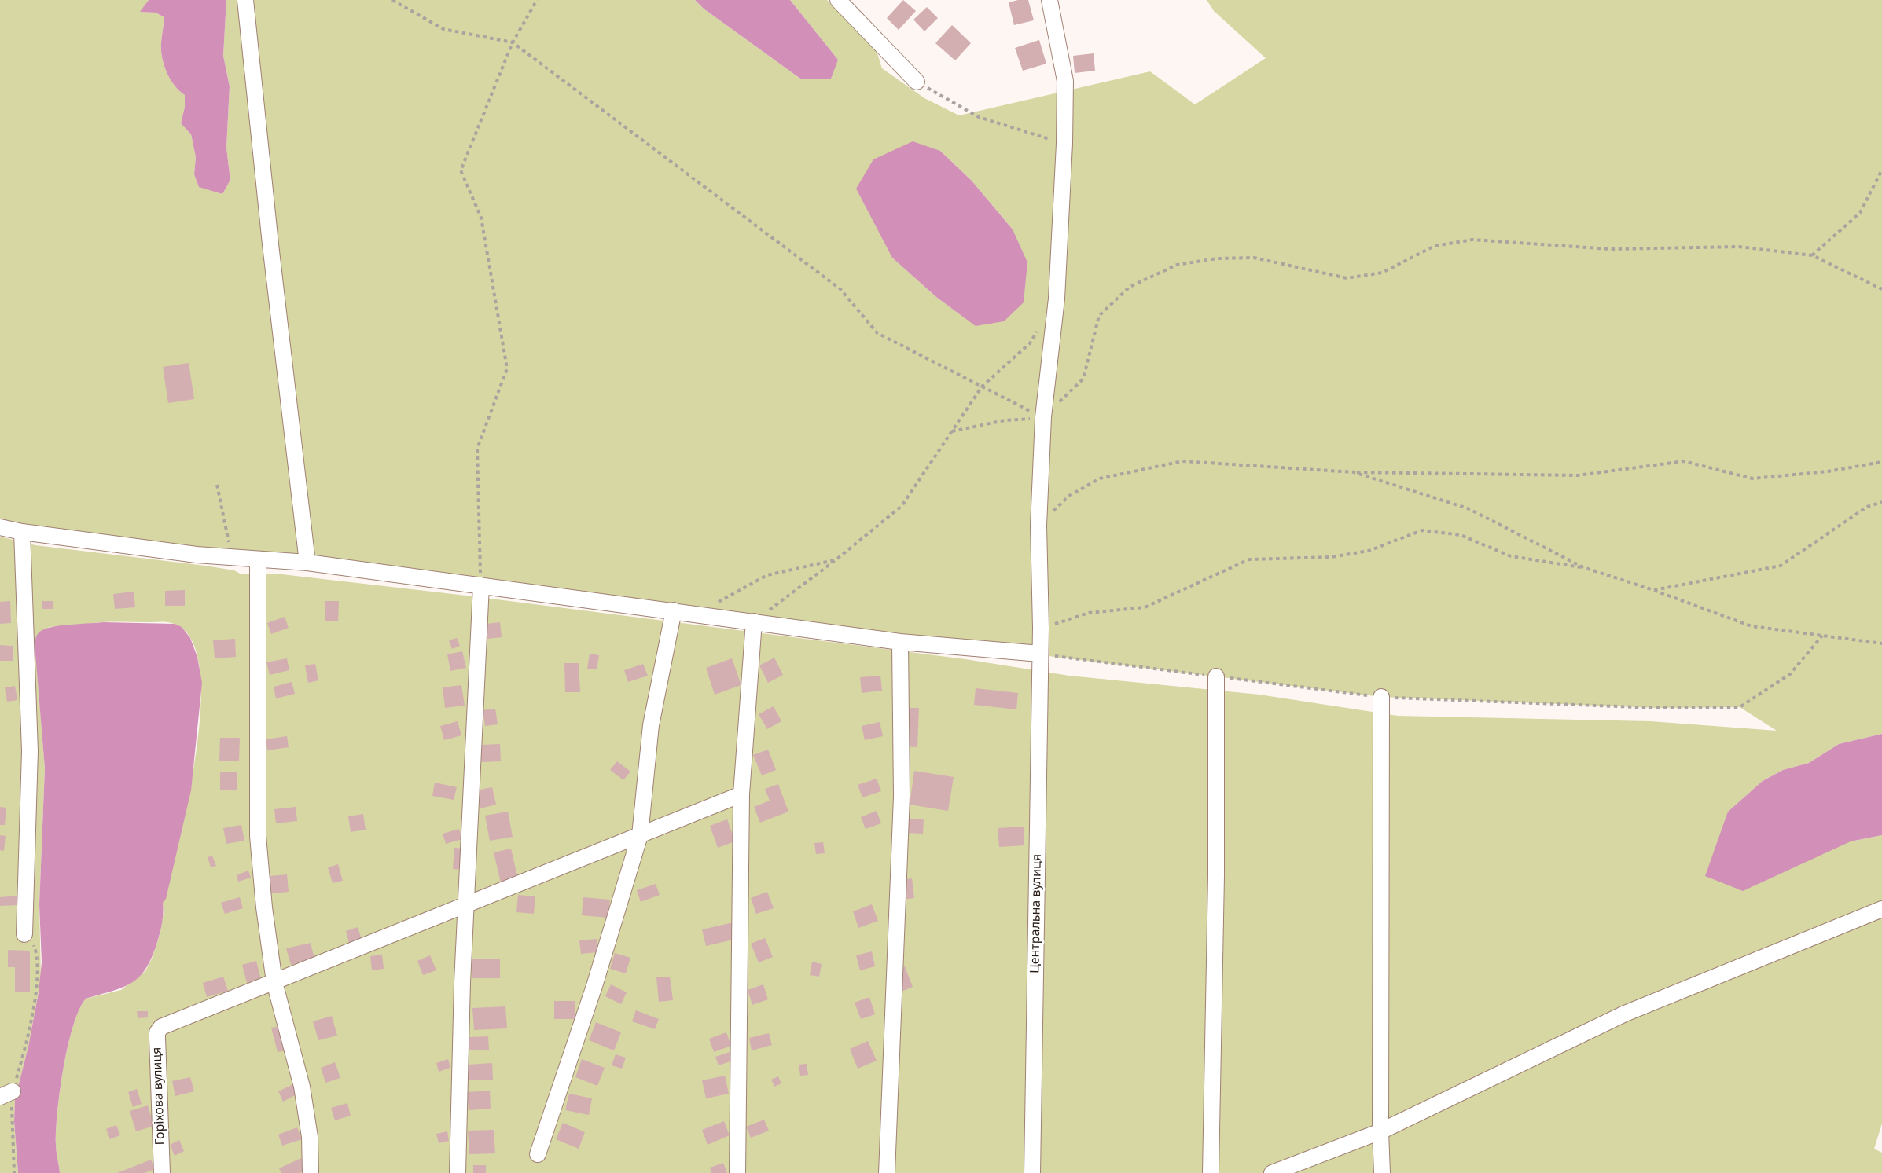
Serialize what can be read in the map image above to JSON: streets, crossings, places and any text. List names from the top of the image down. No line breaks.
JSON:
{"streets":{"street":["Центральна вулиця","Горіхова вулиця"]}}
